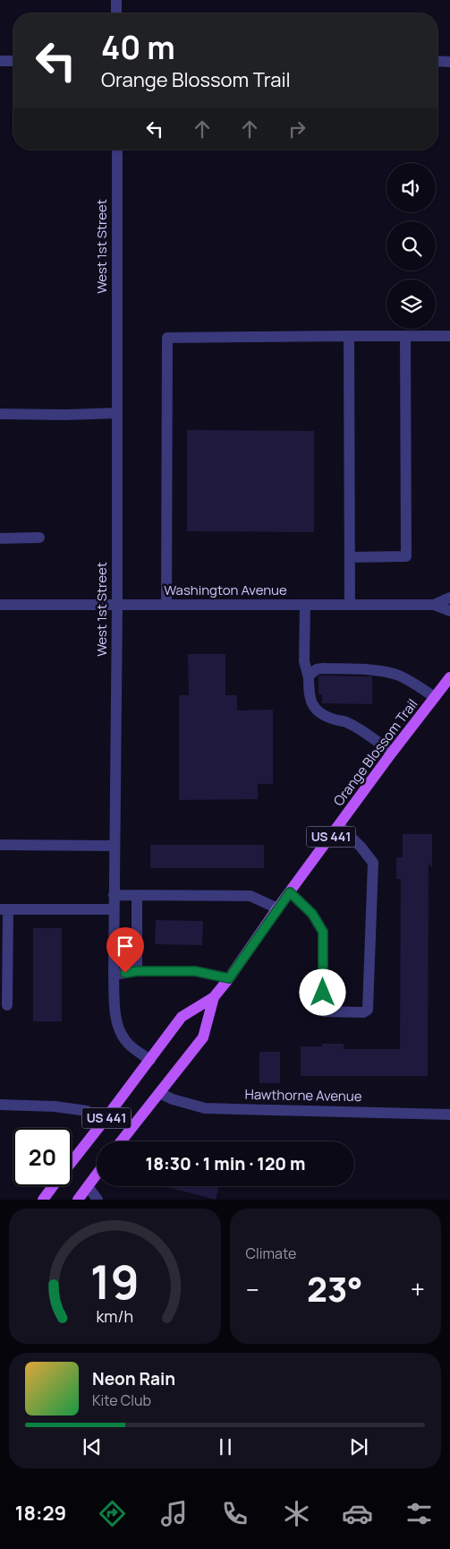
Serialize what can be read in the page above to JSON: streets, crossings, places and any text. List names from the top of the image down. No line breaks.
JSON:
{"streets":{"main road":["Orange Blossom Trail","US 441"],"street":["West 1st Street","Washington Avenue","Hawthorne Avenue"]},"crossings":[["West 1st Street","Washington Avenue"],["West 1st Street","Orange Blossom Trail"],["Orange Blossom Trail","Hawthorne Avenue"]],"page":{"turn":["40 m","Orange Blossom Trail"],"limit":"20","trip":"18:30 · 1 min · 120 m","tile":"Climate","heat":["−","23°","+"],"song":["Neon Rain","Kite Club"],"tabs":"18:29","gauge":["19","km/h"]}}
